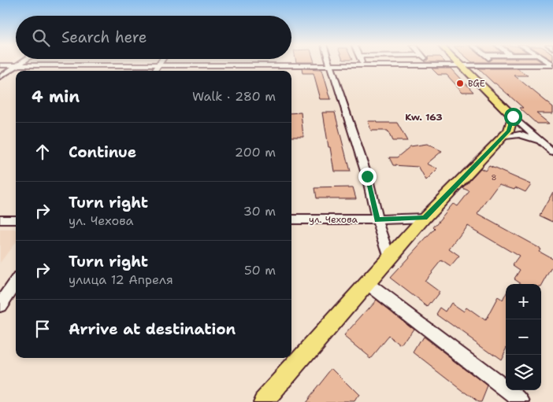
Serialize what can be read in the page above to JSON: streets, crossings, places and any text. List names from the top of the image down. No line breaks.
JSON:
{"streets":{"street":["ул. Чехова"]},"districts":["Kw. 163"],"places":["BGE"],"house_numbers":["8"],"page":{"search":"Search here","heading":["4 min","Walk · 280 m"],"list":[["Continue","200 m"],["Turn right","ул. Чехова","30 m"],["Turn right","улица 12 Апреля","50 m"],"Arrive at destination"],"map_buttons":["+","−"]}}
